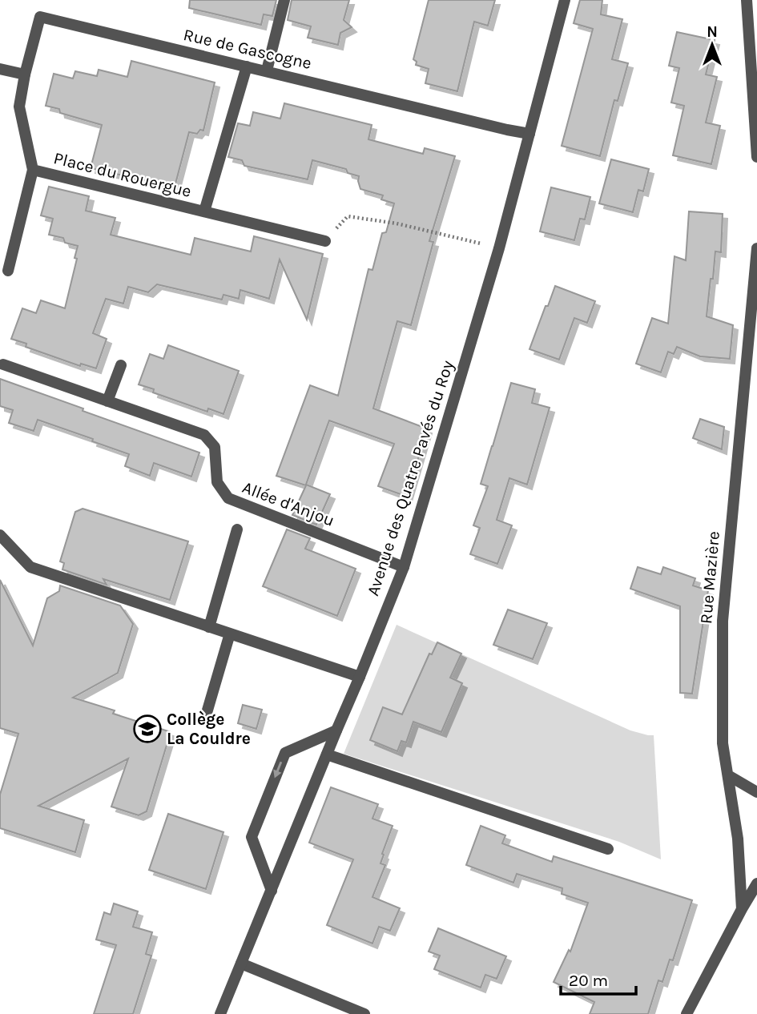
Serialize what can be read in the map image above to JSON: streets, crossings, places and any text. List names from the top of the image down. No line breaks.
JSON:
{"streets":{"street":["Rue de Gascogne","Place du Rouergue","Avenue des Quatre Pavés du Roy","Allée d'Anjou","Rue Mazière"]},"crossings":[["Rue de Gascogne","Place du Rouergue"],["Rue de Gascogne","Avenue des Quatre Pavés du Roy"],["Avenue des Quatre Pavés du Roy","Allée d'Anjou"]],"places":{"school or university":["Collège La Couldre"]},"scale_bar":"20 m","north":"top"}
